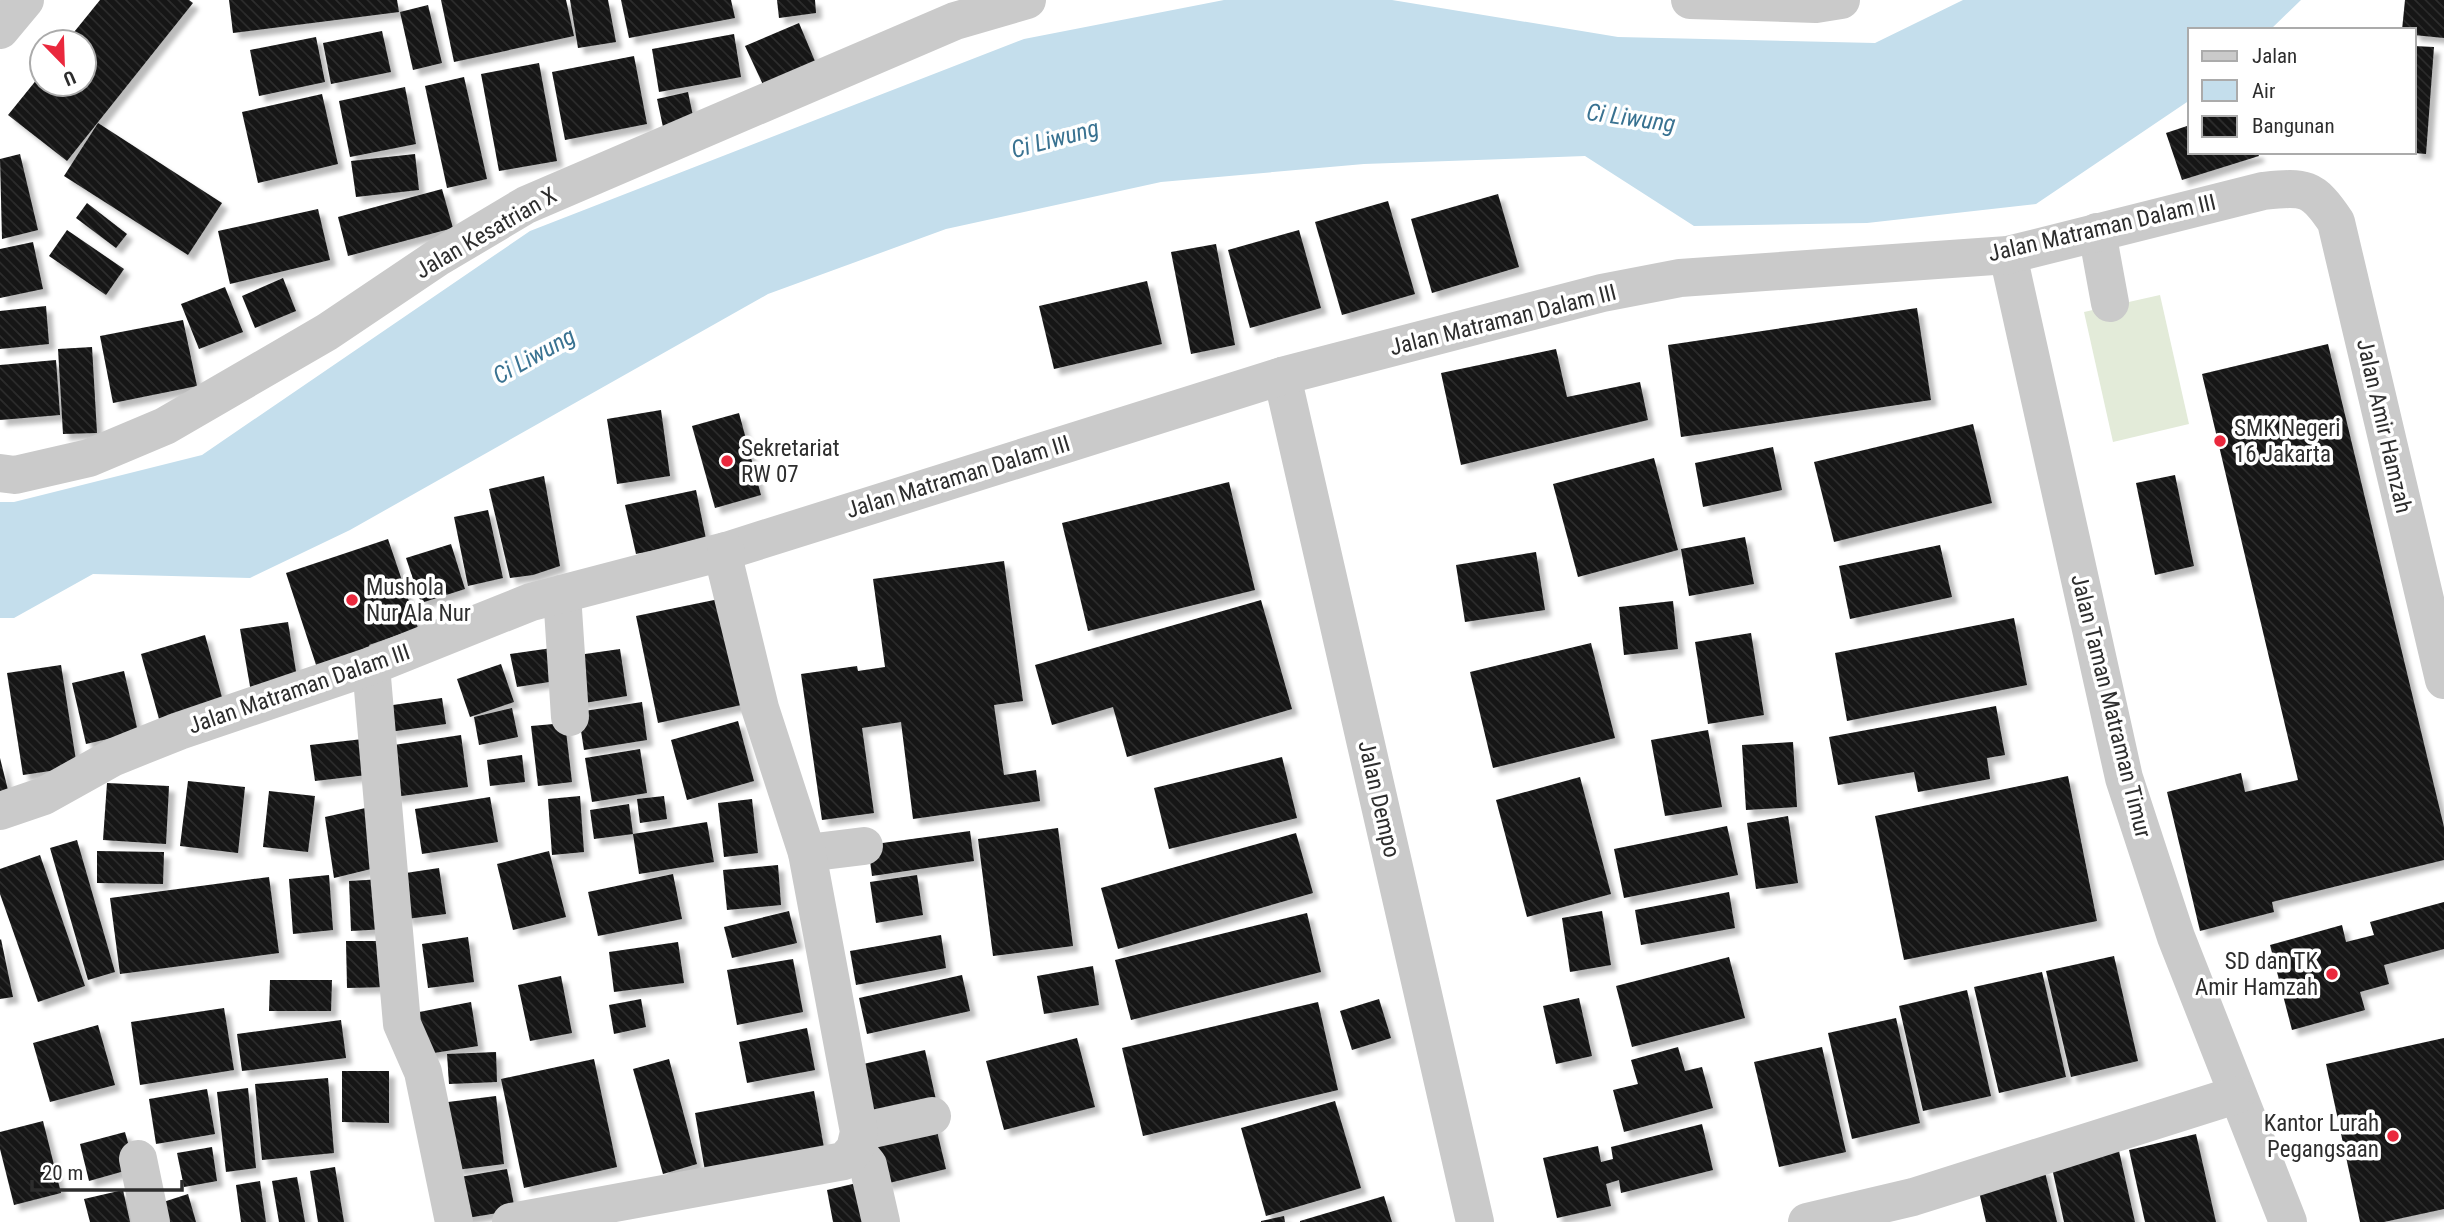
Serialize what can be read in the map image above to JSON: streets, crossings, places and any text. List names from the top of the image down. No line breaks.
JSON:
{"streets":{"street":["Jalan Matraman Dalam III","Jalan Kesatrian X","Jalan Amir Hamzah","Jalan Taman Matraman Timur","Jalan Dempo"]},"crossings":[["Jalan Matraman Dalam III","Jalan Amir Hamzah"],["Jalan Matraman Dalam III","Jalan Taman Matraman Timur"],["Jalan Matraman Dalam III","Jalan Dempo"]],"water":["Ci Liwung"],"places":["SMK Negeri 16 Jakarta","Sekretariat RW 07","Mushola Nur Ala Nur","SD dan TK Amir Hamzah","Kantor Lurah Pegangsaan"],"legend":["Jalan","Air","Bangunan"],"scale_bar":"20 m","north":"bottom right"}
